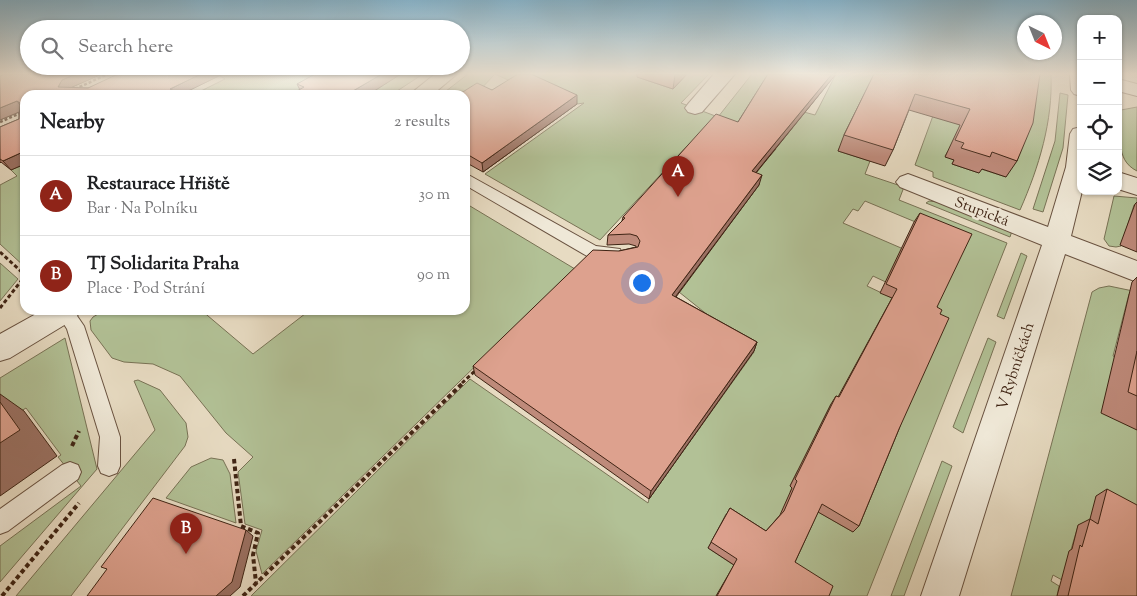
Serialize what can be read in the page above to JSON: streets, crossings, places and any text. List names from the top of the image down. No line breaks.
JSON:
{"streets":{"street":["Stupická","V Rybníčkách"]},"crossings":[["Stupická","V Rybníčkách"]],"north":"bottom right","page":{"map_buttons":["+","−"],"search":"Search here","heading":["Nearby","2 results"],"list":[{"mark":"A","name":"Restaurace Hřiště","note":"Bar · Na Polníku","value":"30 m"},{"mark":"B","name":"TJ Solidarita Praha","note":"Place · Pod Strání","value":"90 m"}],"pins":["A","B"]}}
